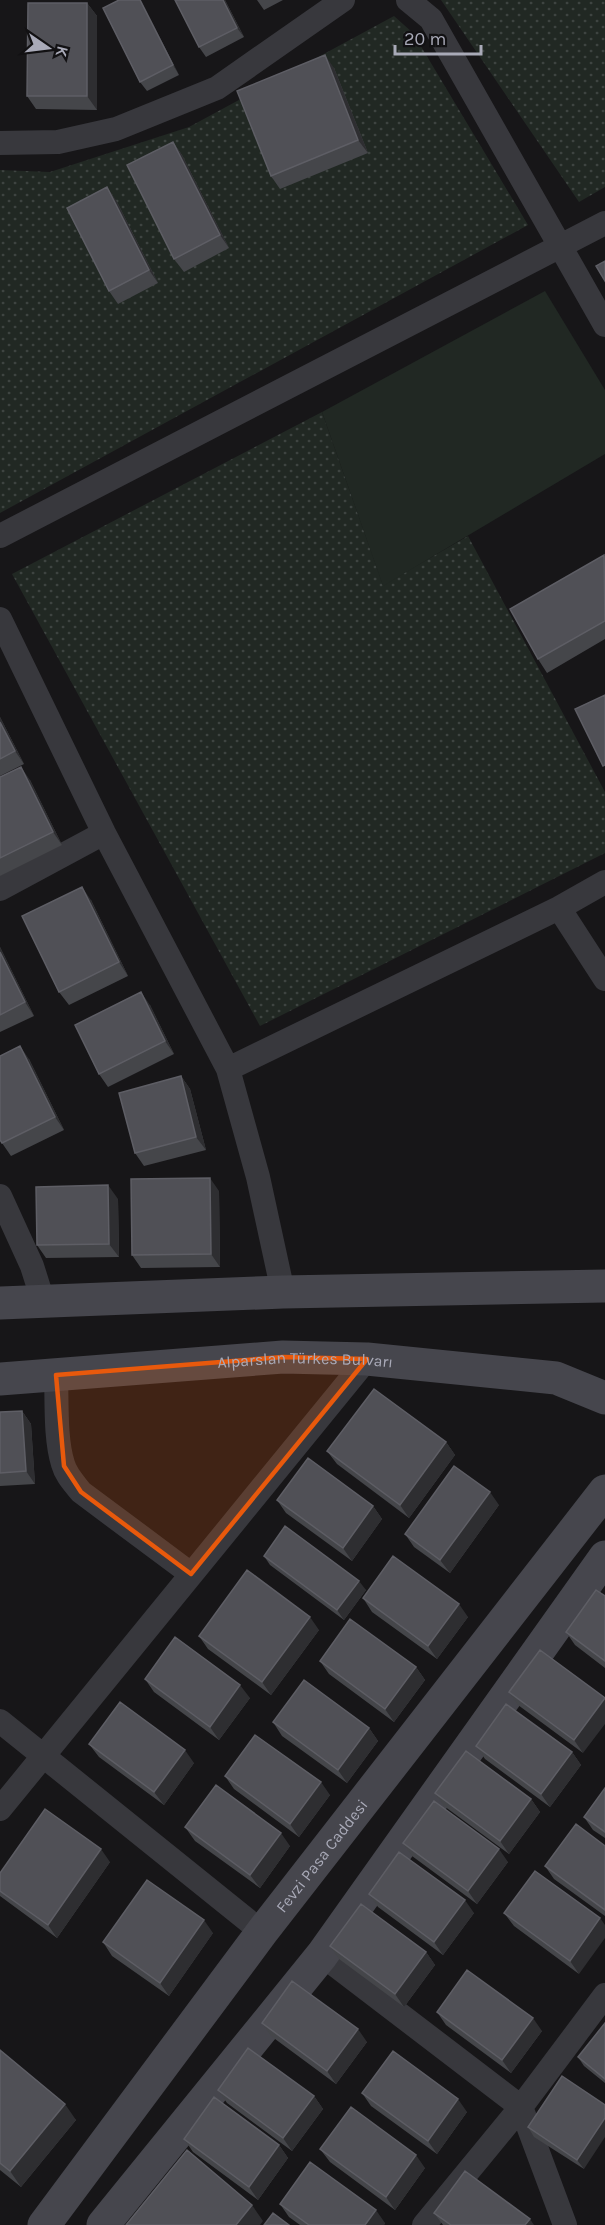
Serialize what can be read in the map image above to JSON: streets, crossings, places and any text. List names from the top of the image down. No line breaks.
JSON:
{"streets":{"street":["Alparslan Türkes Bulvarı","Fevzi Pasa Caddesi"]},"scale_bar":"20 m","north":"right"}
